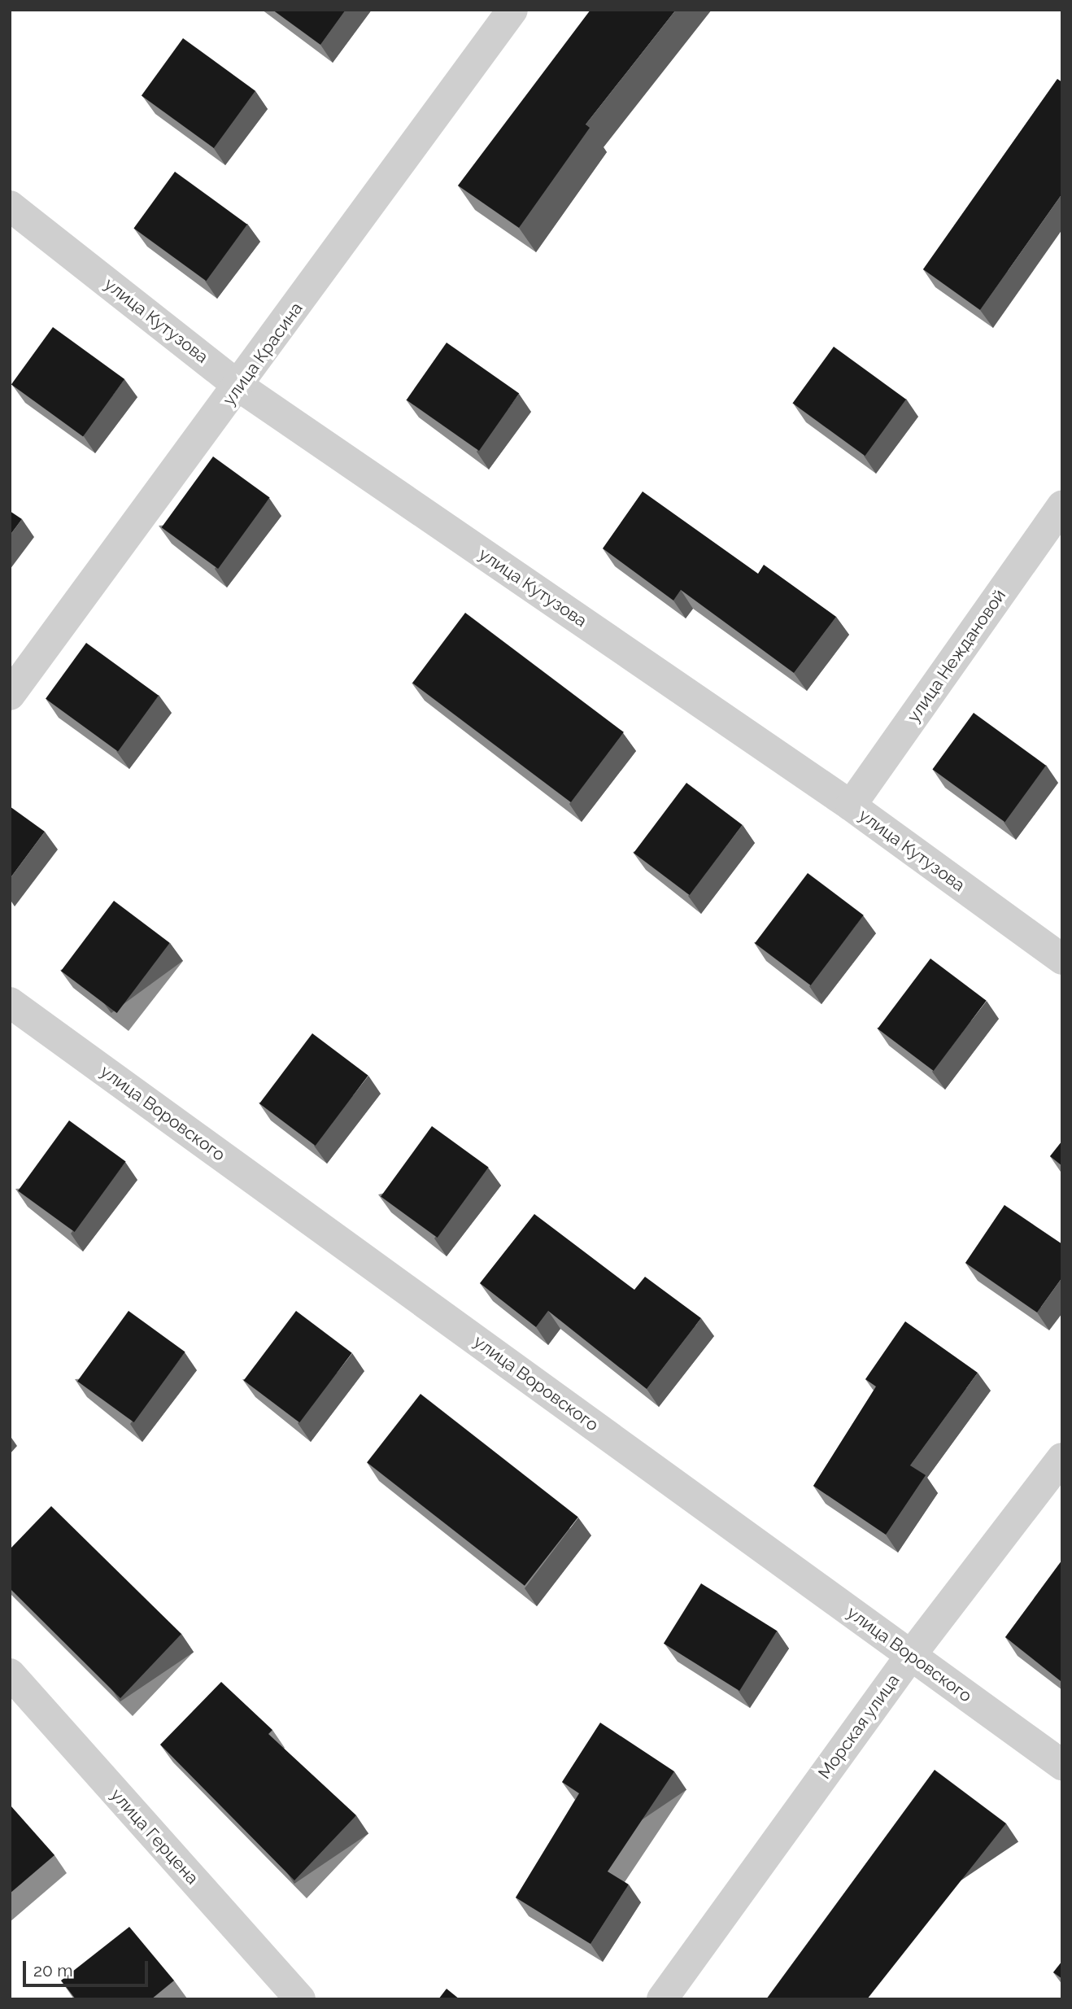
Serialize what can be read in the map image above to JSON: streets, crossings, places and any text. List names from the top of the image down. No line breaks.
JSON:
{"streets":{"street":["улица Кутузова","улица Красина","улица Неждановой","улица Воровского","Морская улица","улица Герцена"]},"crossings":[["улица Кутузова","улица Красина"],["улица Кутузова","улица Неждановой"],["улица Воровского","Морская улица"]],"scale_bar":"20 m"}
